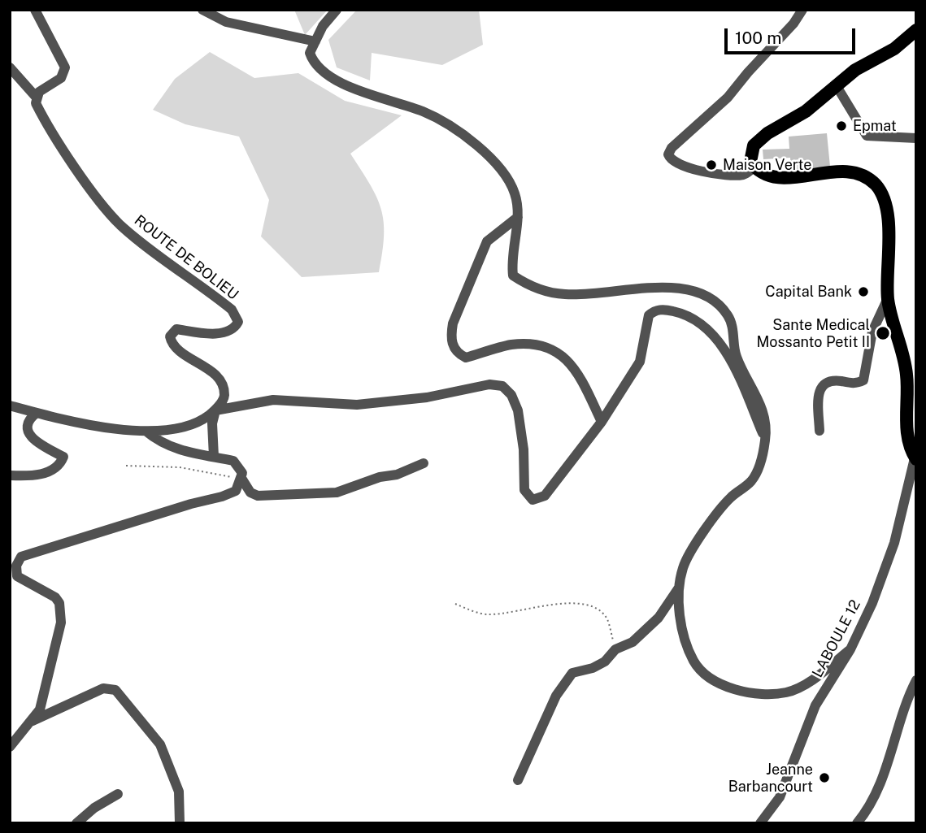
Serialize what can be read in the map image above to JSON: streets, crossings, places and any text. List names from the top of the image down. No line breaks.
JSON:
{"streets":{"street":["ROUTE DE BOLIEU","LABOULE 12"]},"places":["Epmat","Maison Verte","Capital Bank","Sante Medical Mossanto Petit II","Jeanne Barbancourt"],"scale_bar":"100 m"}
